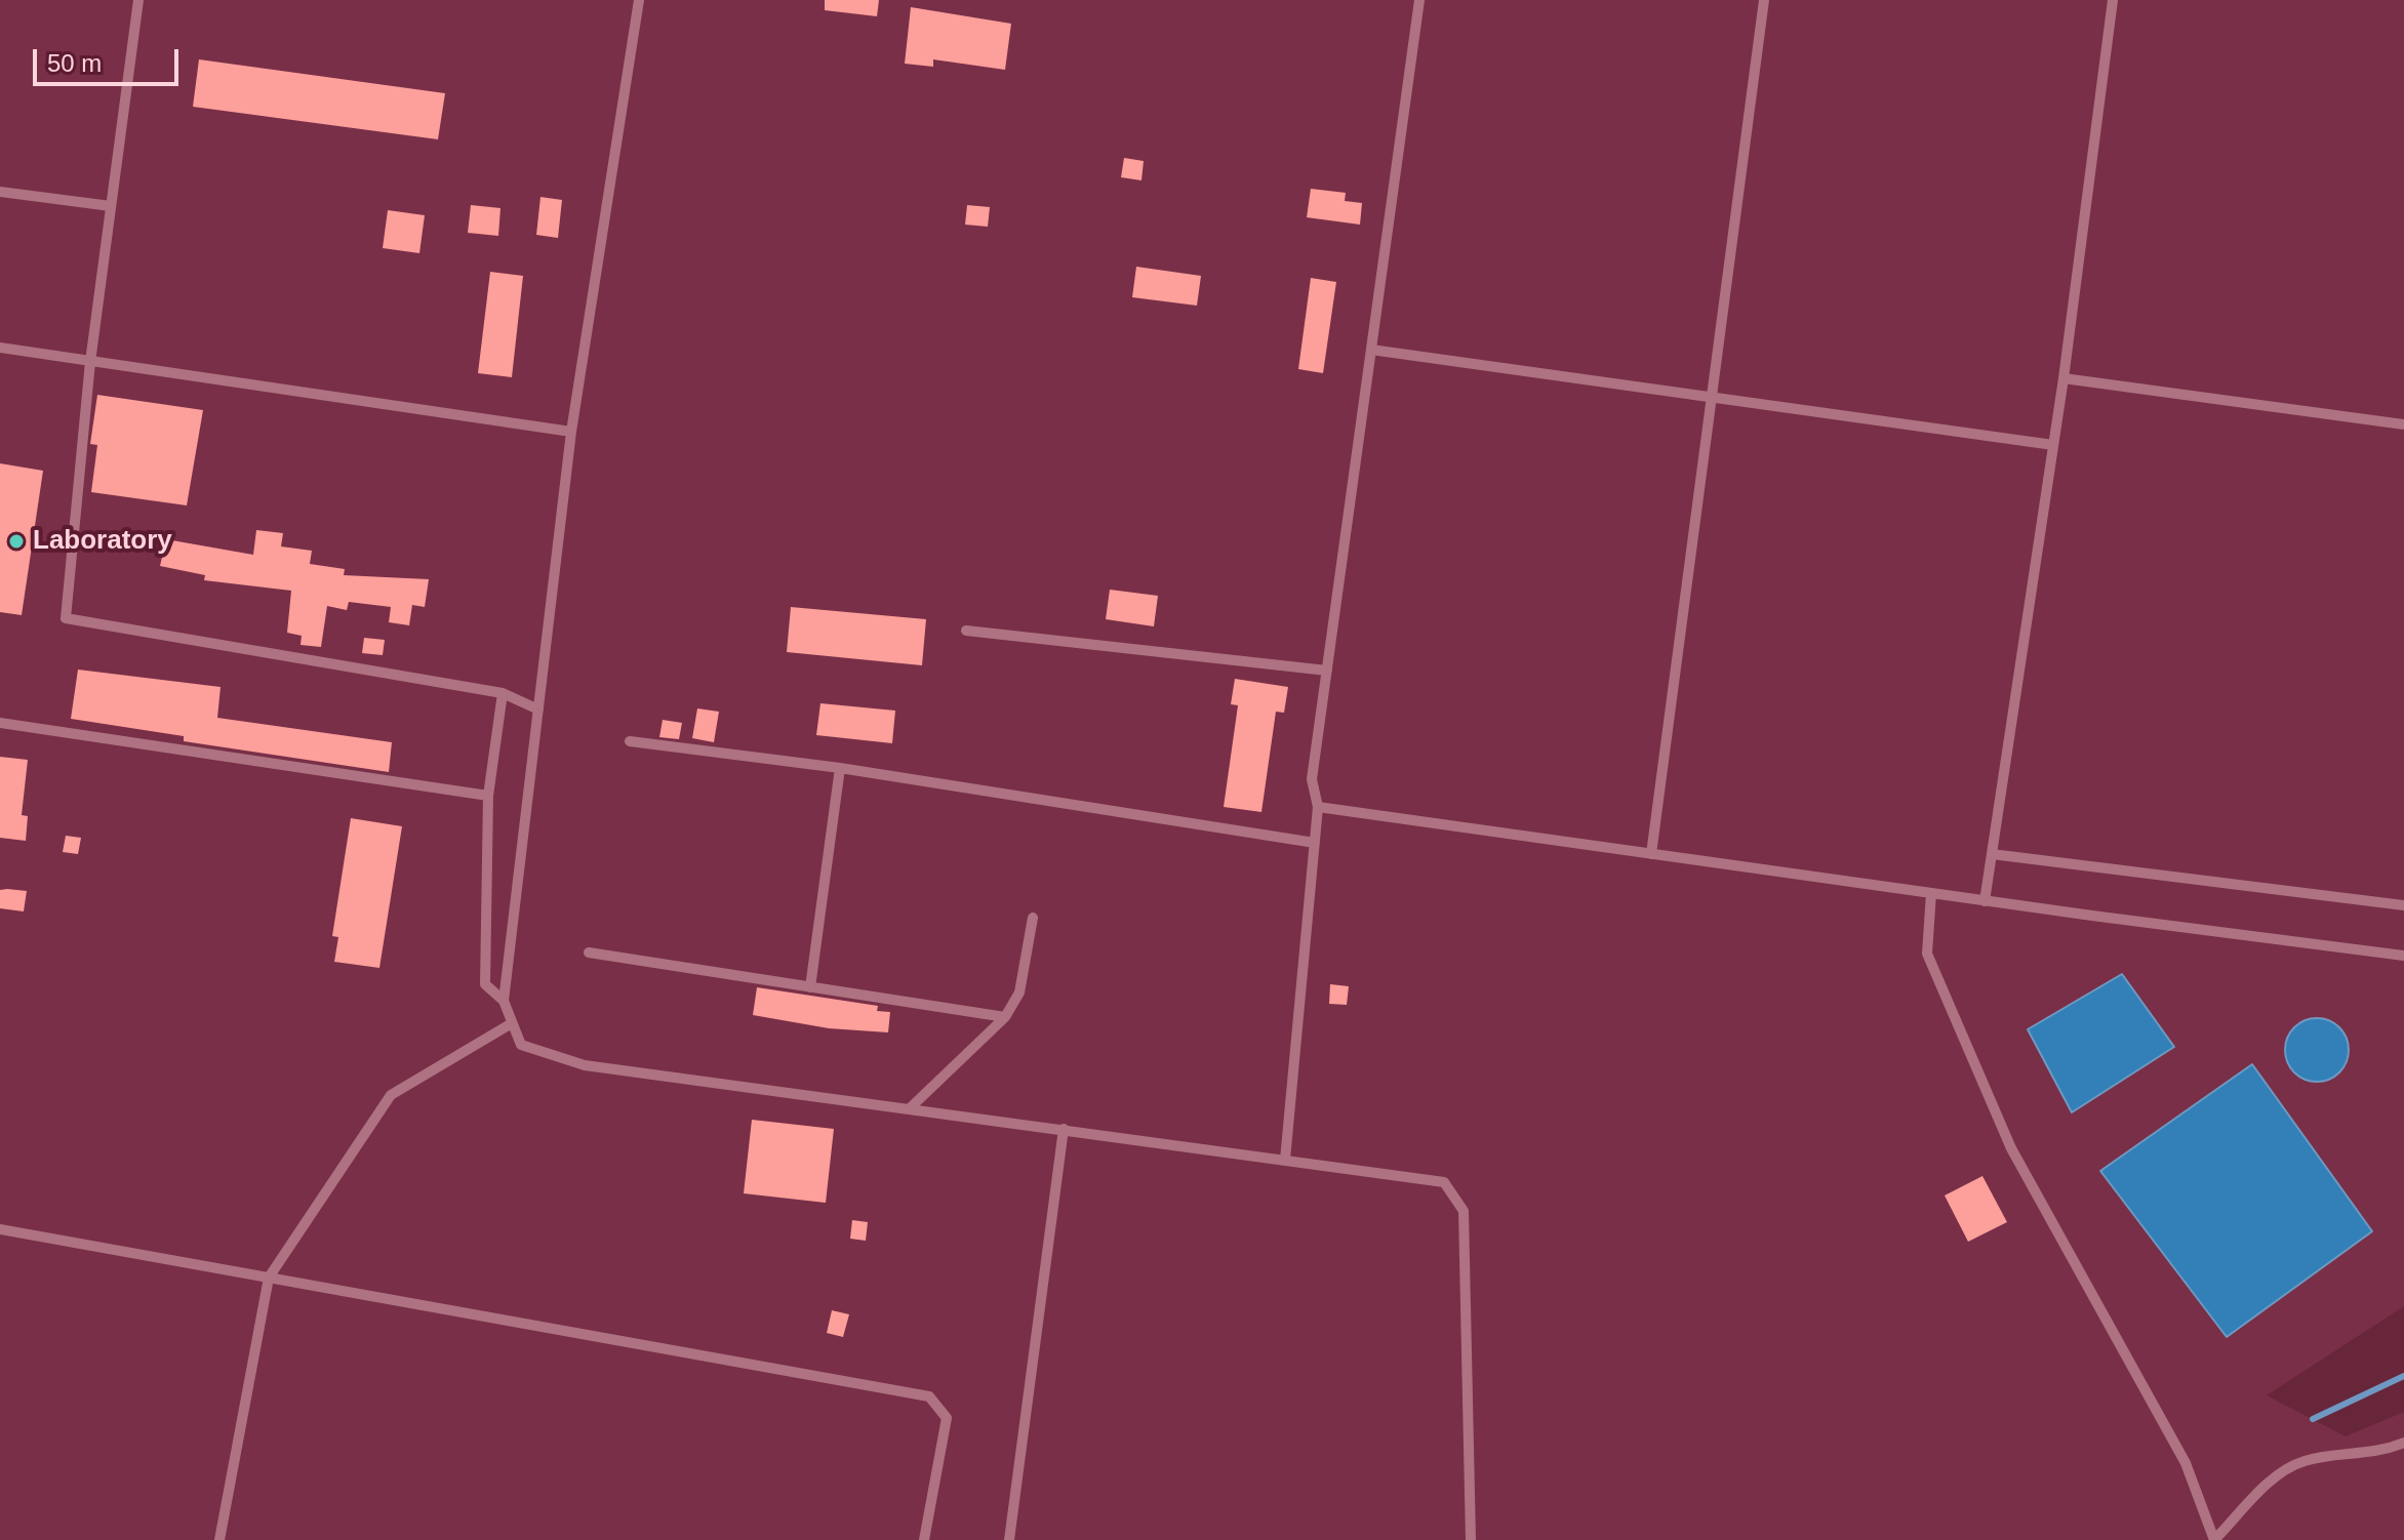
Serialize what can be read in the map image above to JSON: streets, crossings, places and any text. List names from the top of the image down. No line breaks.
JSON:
{"places":["Laboratory"],"scale_bar":"50 m"}
